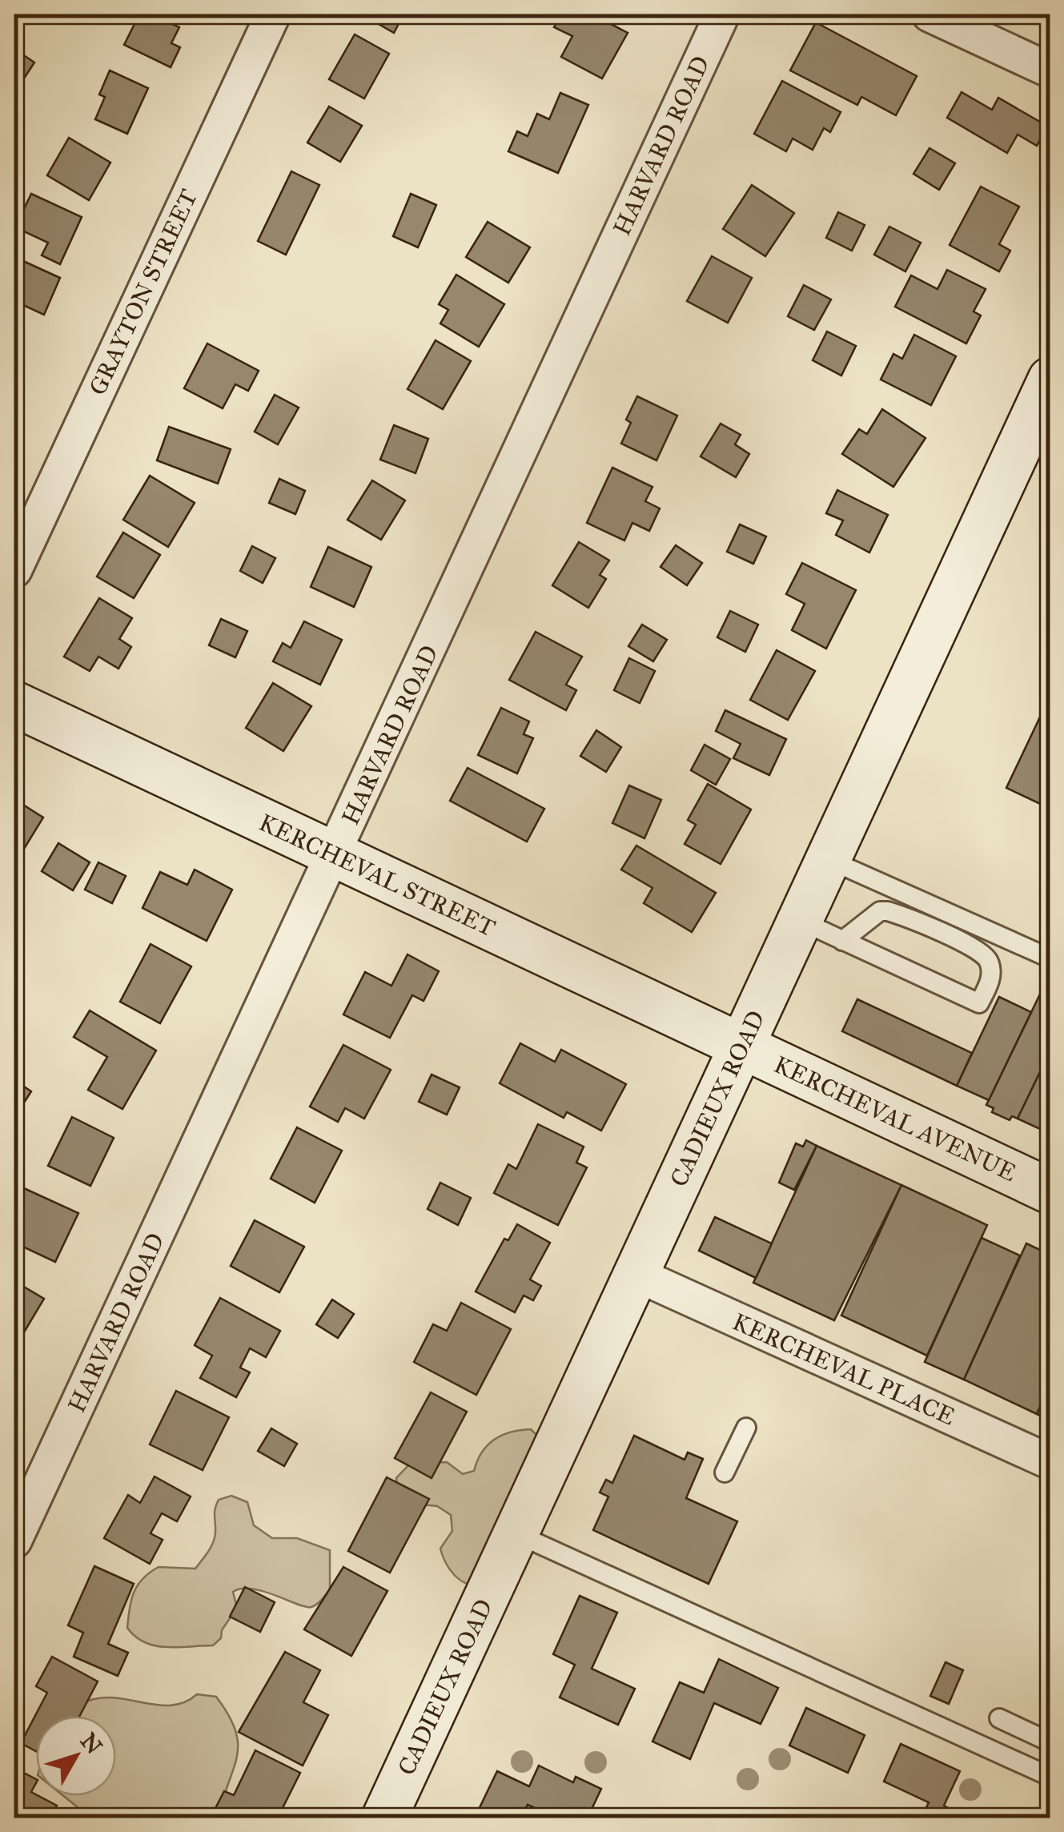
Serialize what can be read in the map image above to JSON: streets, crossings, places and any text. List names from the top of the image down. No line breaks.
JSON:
{"streets":{"street":["HARVARD ROAD","GRAYTON STREET","KERCHEVAL STREET","CADIEUX ROAD","KERCHEVAL AVENUE","KERCHEVAL PLACE"]},"crossings":[["HARVARD ROAD","KERCHEVAL STREET"],["KERCHEVAL STREET","CADIEUX ROAD"],["KERCHEVAL STREET","KERCHEVAL AVENUE"],["CADIEUX ROAD","KERCHEVAL AVENUE"],["CADIEUX ROAD","KERCHEVAL PLACE"]],"north":"top right"}
